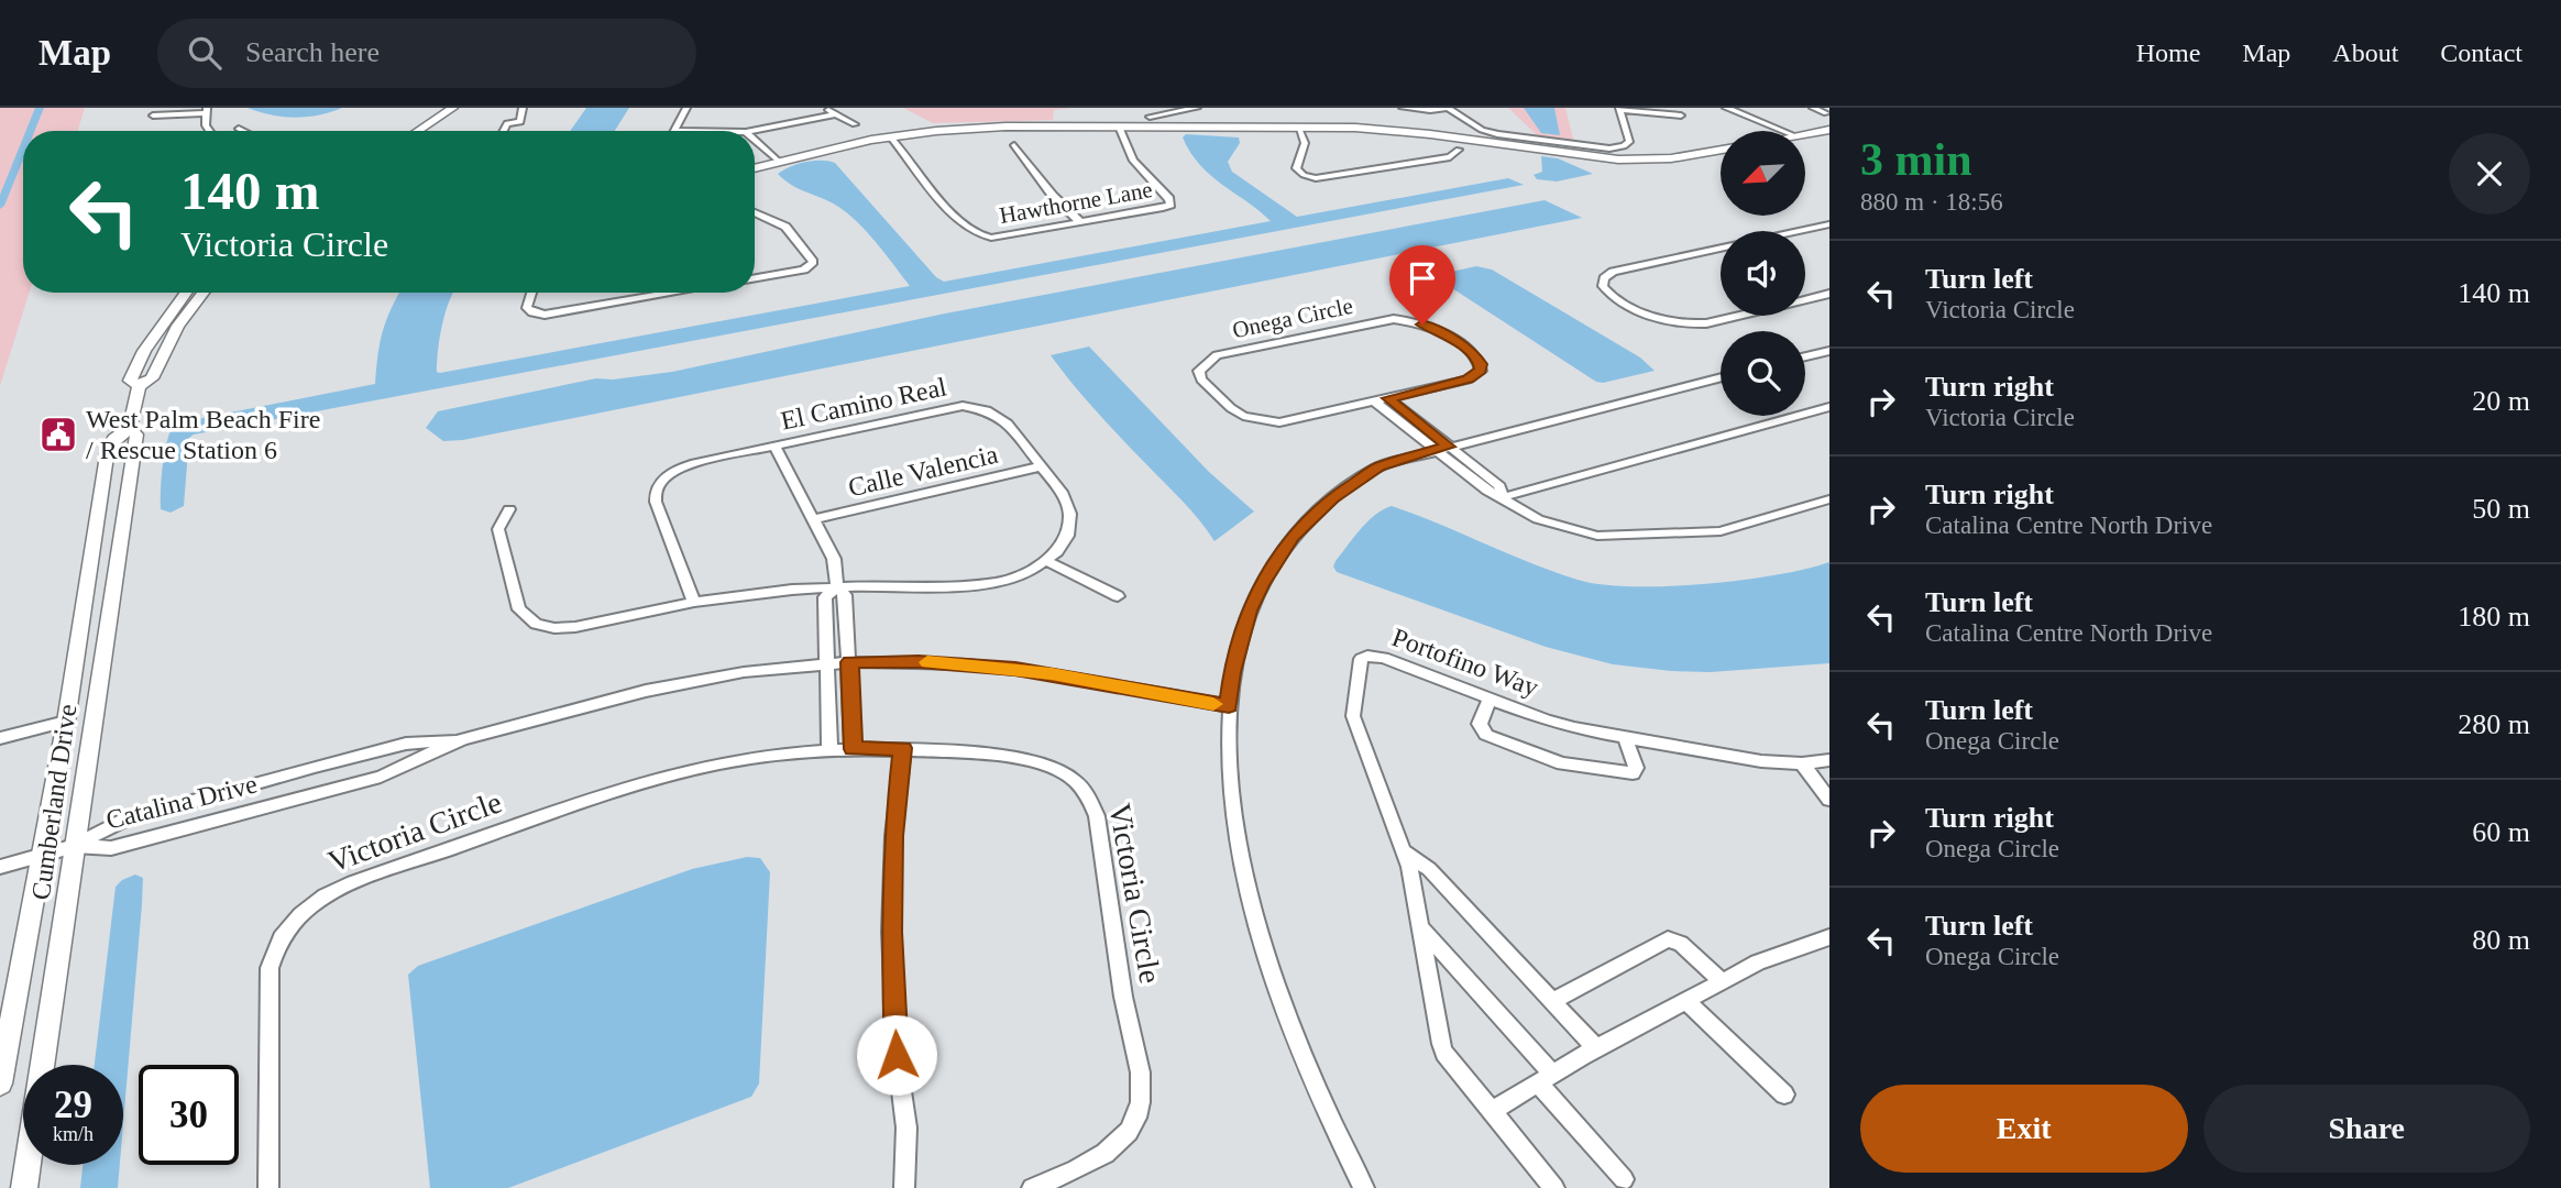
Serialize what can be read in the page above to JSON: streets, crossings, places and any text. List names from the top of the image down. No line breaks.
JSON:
{"streets":{"street":["Hawthorne Lane","Onega Circle","El Camino Real","Calle Valencia","Portofino Way","Cumberland Drive","Catalina Drive","Victoria Circle"]},"crossings":[["El Camino Real","Calle Valencia"],["Cumberland Drive","Catalina Drive"]],"places":{"public building":["West Palm Beach Fire / Rescue Station 6"]},"north":"bottom left","page":{"header":"Map","search":"Search here","nav":["Home","Map","About","Contact"],"heading":["3 min","880 m · 18:56"],"turn":["140 m","Victoria Circle"],"list":[{"name":"Turn left","note":"Victoria Circle","value":"140 m"},{"name":"Turn right","note":"Victoria Circle","value":"20 m"},{"name":"Turn right","note":"Catalina Centre North Drive","value":"50 m"},{"name":"Turn left","note":"Catalina Centre North Drive","value":"180 m"},{"name":"Turn left","note":"Onega Circle","value":"280 m"},{"name":"Turn right","note":"Onega Circle","value":"60 m"},{"name":"Turn left","note":"Onega Circle","value":"80 m"}],"speed":"29 km/h","limit":"30","buttons":["Exit","Share"]}}
